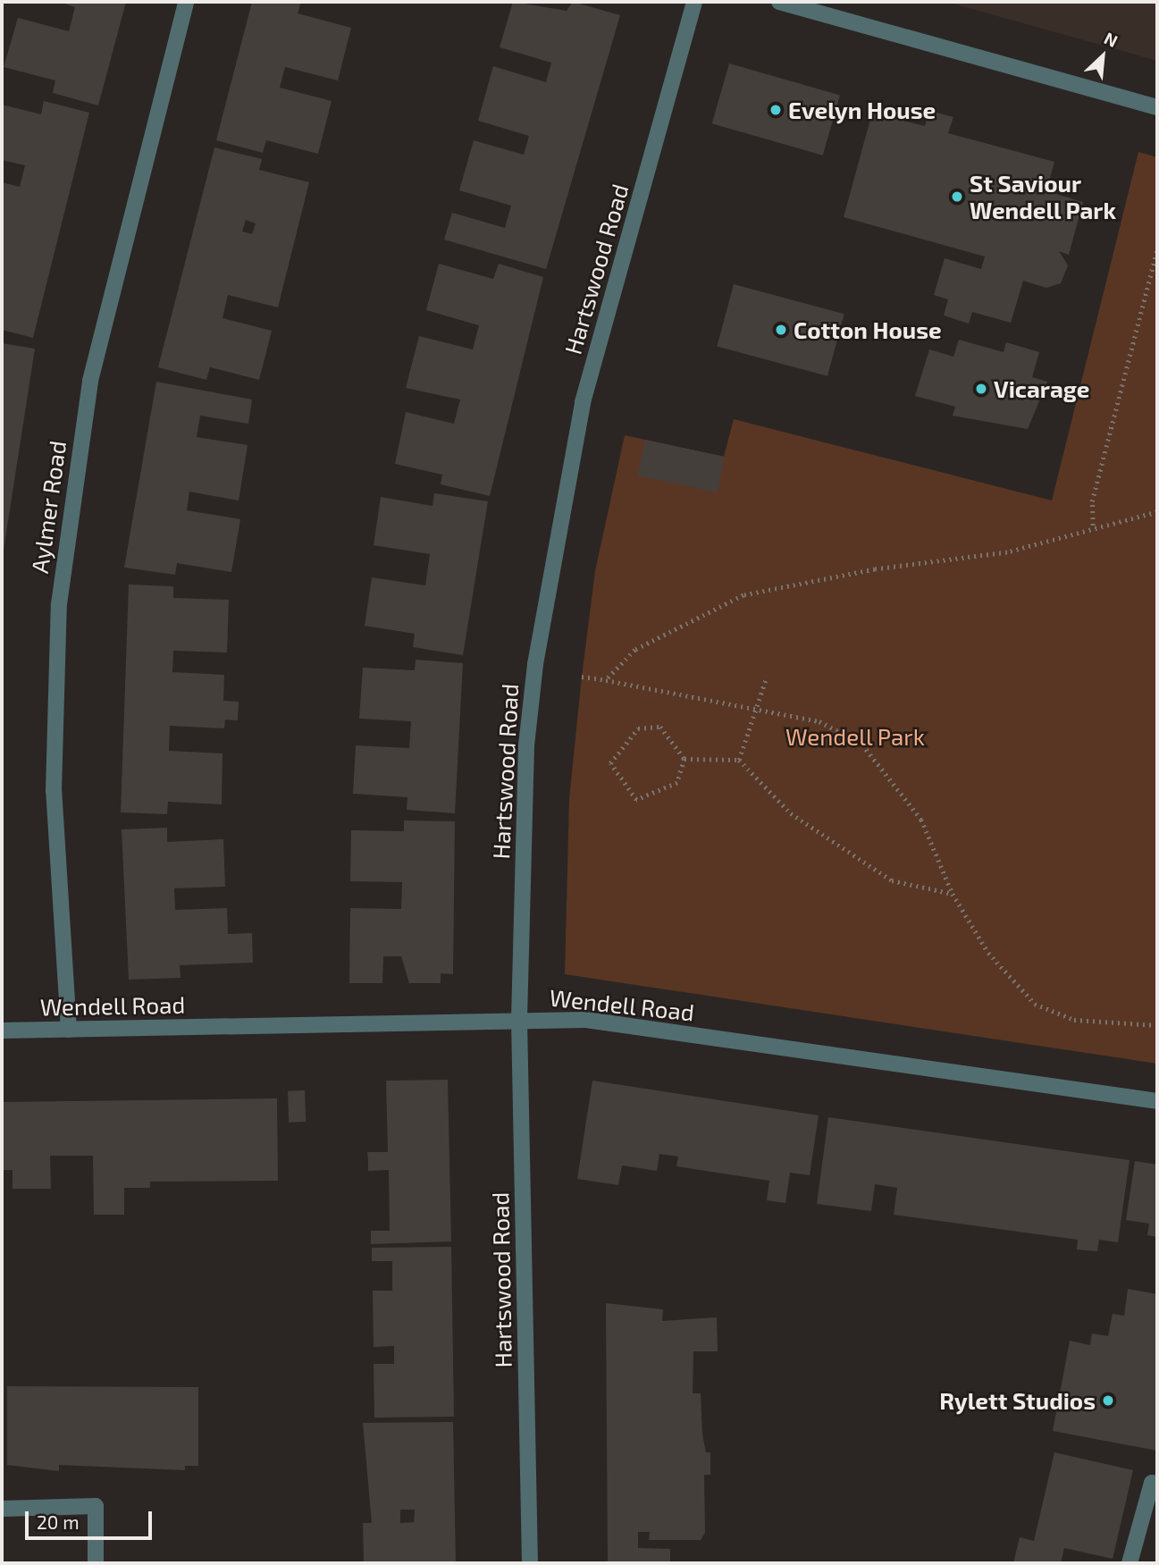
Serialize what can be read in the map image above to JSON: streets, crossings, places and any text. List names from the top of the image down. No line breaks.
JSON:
{"streets":{"street":["Hartswood Road","Aylmer Road","Wendell Road"]},"crossings":[["Hartswood Road","Wendell Road"],["Aylmer Road","Wendell Road"]],"parks":["Wendell Park"],"places":["Evelyn House","St Saviour Wendell Park","Cotton House","Vicarage","Rylett Studios"],"scale_bar":"20 m","north":"top right"}
